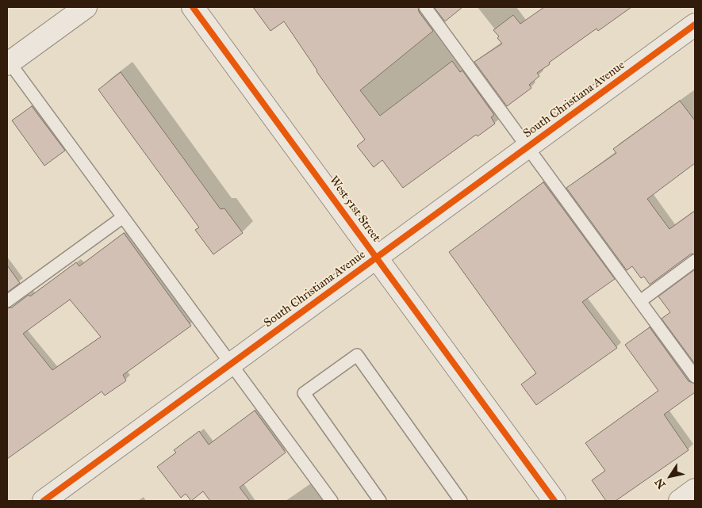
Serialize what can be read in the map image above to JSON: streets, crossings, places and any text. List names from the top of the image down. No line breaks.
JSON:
{"streets":{"street":["South Christiana Avenue","West 51st Street"]},"crossings":[["South Christiana Avenue","West 51st Street"]],"north":"bottom left"}
